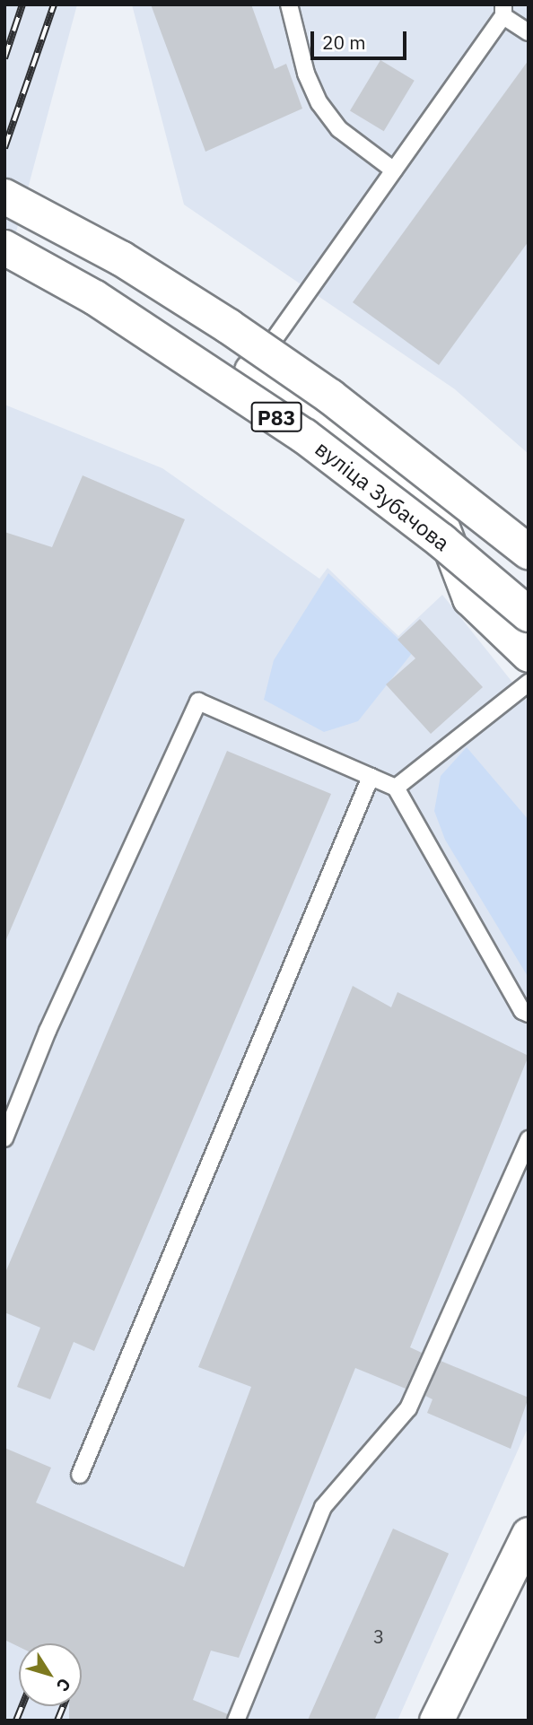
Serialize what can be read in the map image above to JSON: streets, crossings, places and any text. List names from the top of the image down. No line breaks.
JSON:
{"streets":{"highway":["Р83","вуліца Зубачова"]},"house_numbers":["3"],"scale_bar":"20 m","north":"bottom right"}
